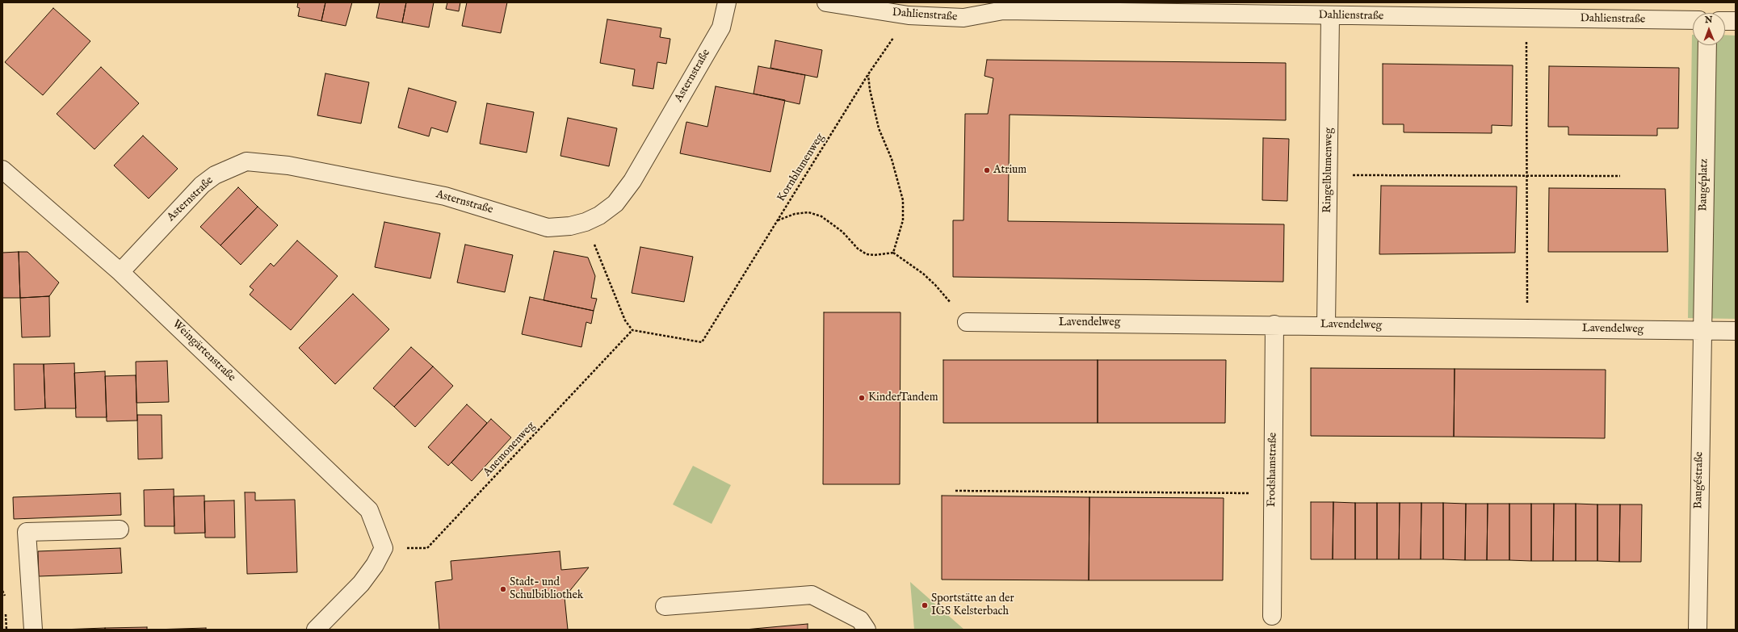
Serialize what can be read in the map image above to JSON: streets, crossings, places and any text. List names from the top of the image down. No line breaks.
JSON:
{"streets":{"street":["Dahlienstraße","Asternstraße","Ringelblumenweg","Baugéplatz","Lavendelweg","Weingärtenstraße","Frodshamstraße","Baugéstraße"],"path":["Kornblumenweg","Anemonenweg"]},"crossings":[["Dahlienstraße","Kornblumenweg"],["Dahlienstraße","Ringelblumenweg"],["Asternstraße","Weingärtenstraße"],["Kornblumenweg","Anemonenweg"],["Ringelblumenweg","Lavendelweg"],["Baugéplatz","Lavendelweg"],["Baugéplatz","Baugéstraße"],["Lavendelweg","Frodshamstraße"],["Lavendelweg","Baugéstraße"],["Weingärtenstraße","Anemonenweg"]],"places":["Atrium","KinderTandem","Stadt- und Schulbibliothek","Sportstätte an der IGS Kelsterbach"],"north":"top"}
